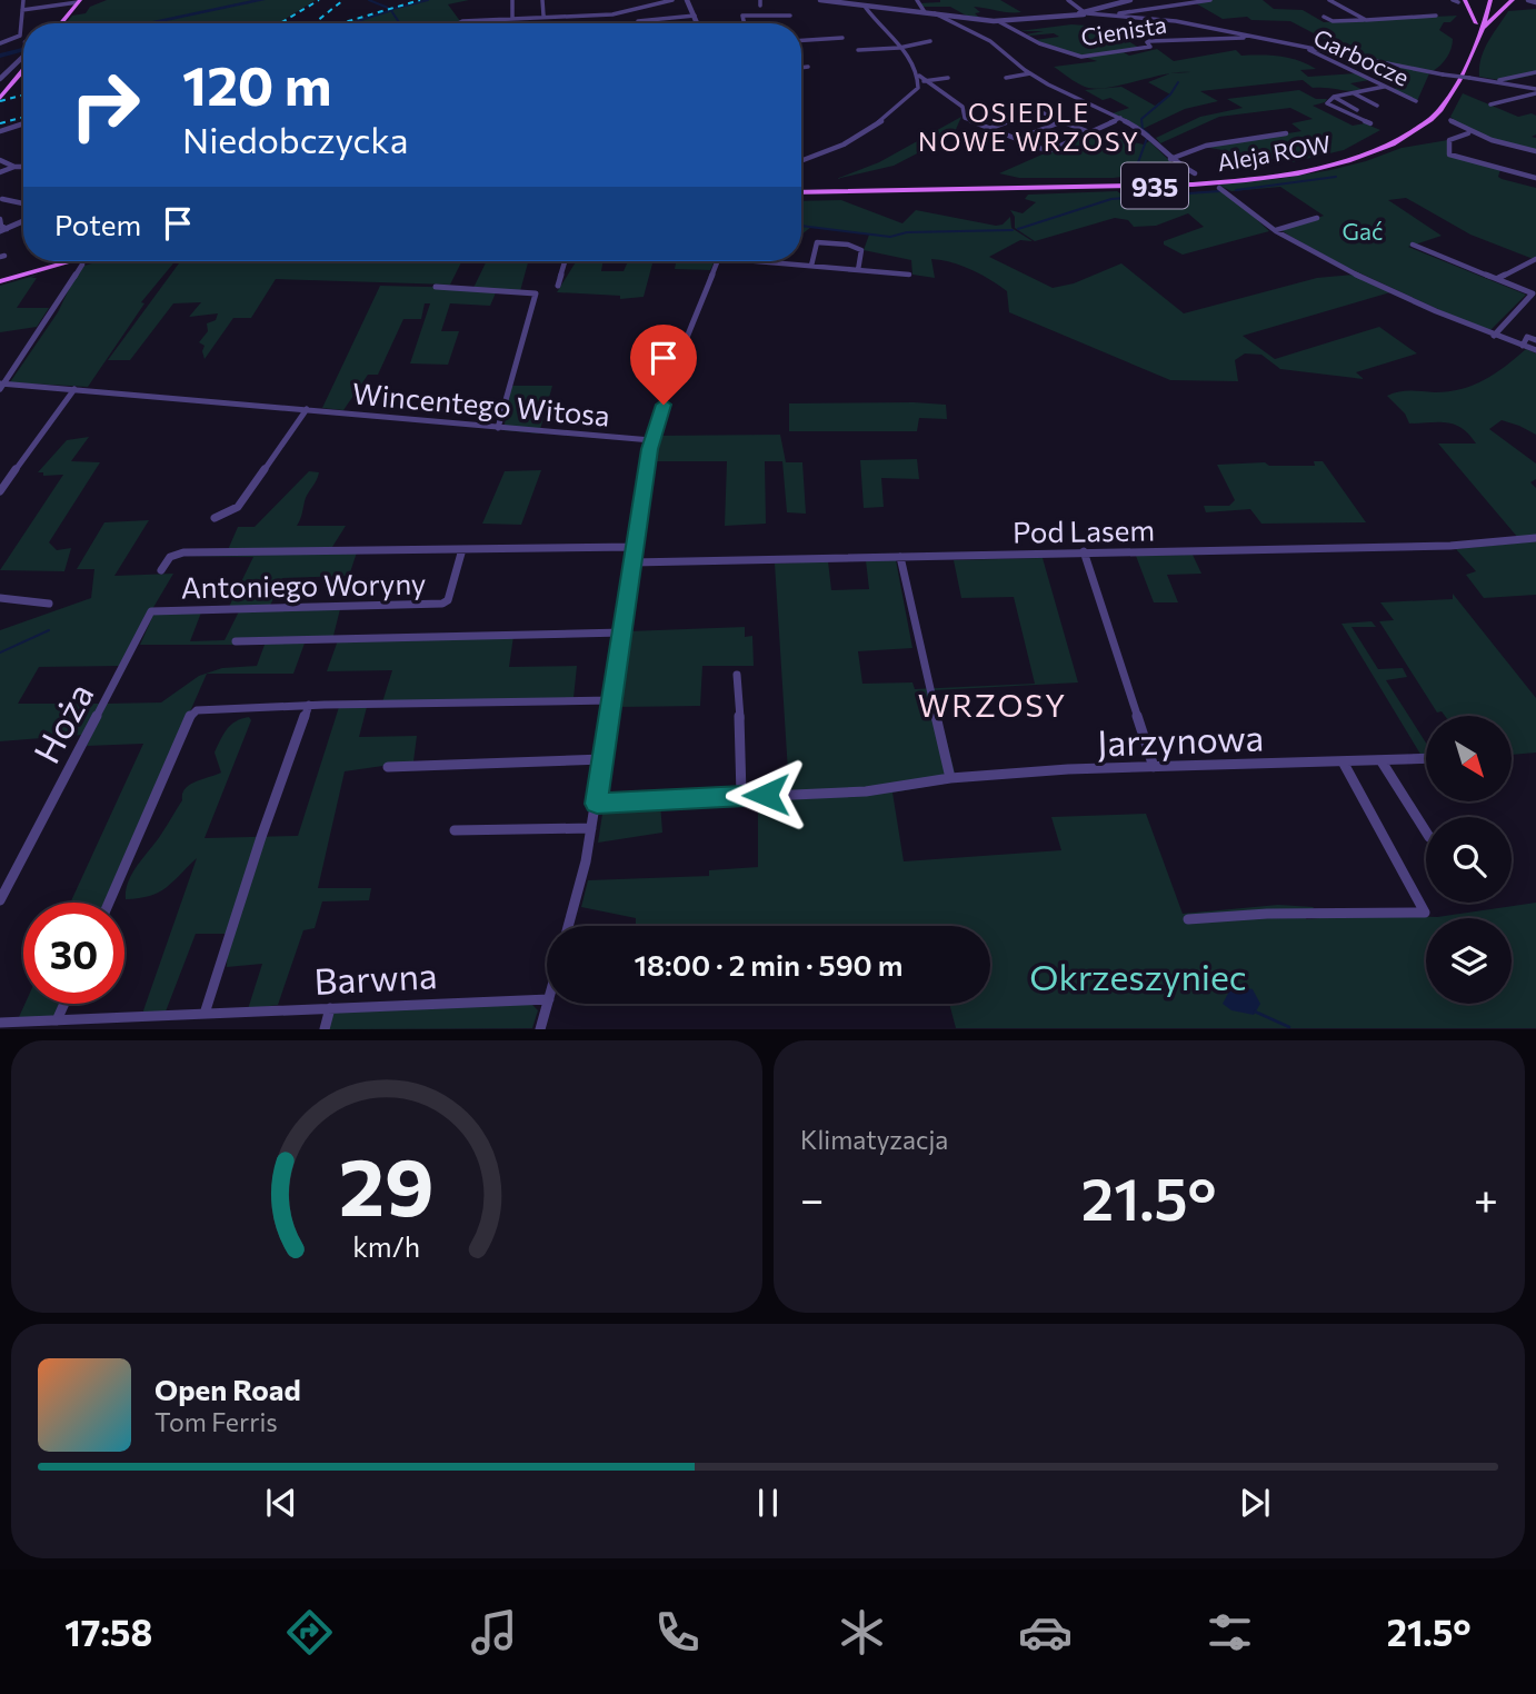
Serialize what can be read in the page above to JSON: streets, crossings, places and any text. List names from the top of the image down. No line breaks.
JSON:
{"streets":{"main road":["Aleja ROW","935"],"street":["Cienista","Garbocze","Wincentego Witosa","Pod Lasem","Antoniego Woryny","Hoża","Jarzynowa","Barwna"]},"crossings":[["Cienista","Garbocze"],["Antoniego Woryny","Hoża"]],"districts":["OSIEDLE NOWE WRZOSY","WRZOSY"],"parks":["Gać","Okrzeszyniec"],"north":"bottom right","page":{"turn":["120 m","Niedobczycka"],"then":"Potem","limit":"30","trip":"18:00 · 2 min · 590 m","tile":"Klimatyzacja","heat":["−","21.5°","+"],"song":["Open Road","Tom Ferris"],"tabs":["17:58","21.5°"],"gauge":["29","km/h"]}}
